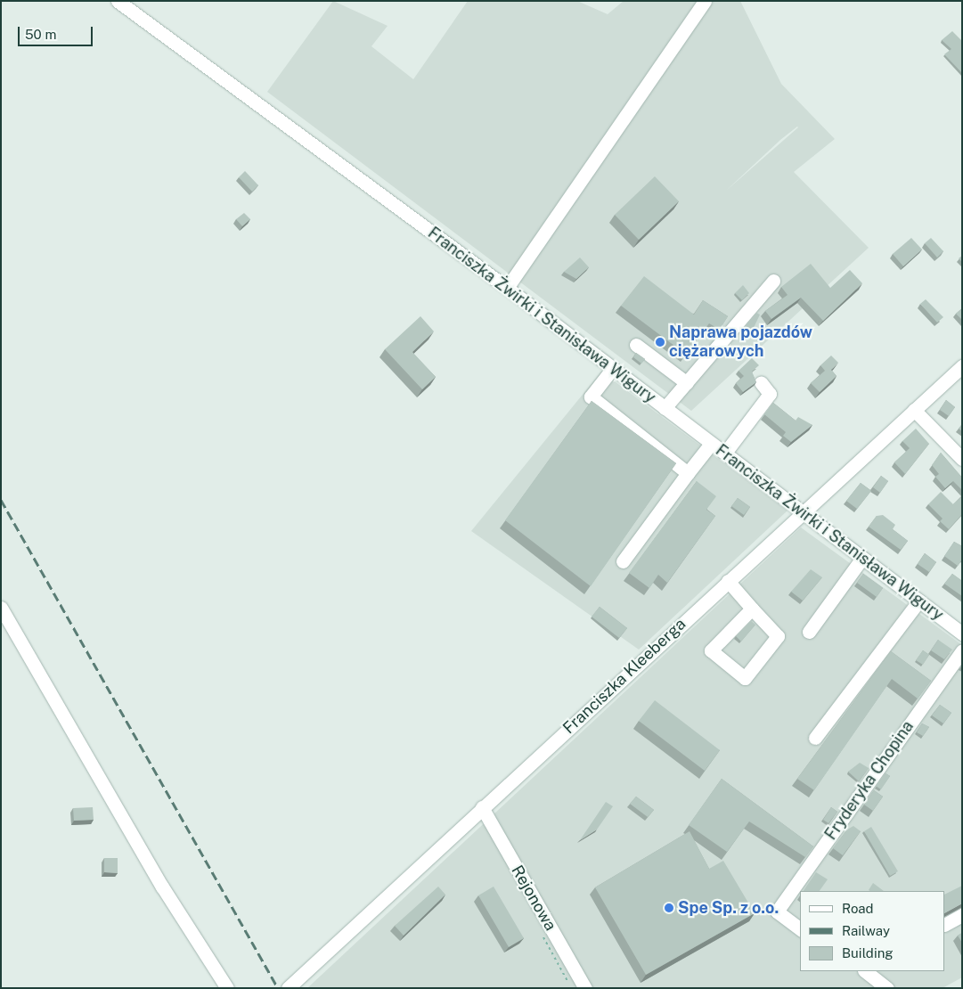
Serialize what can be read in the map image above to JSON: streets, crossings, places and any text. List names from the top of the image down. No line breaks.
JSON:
{"streets":{"street":["Franciszka Żwirki i Stanisława Wigury","Franciszka Kleeberga","Fryderyka Chopina","Rejonowa"]},"crossings":[["Franciszka Żwirki i Stanisława Wigury","Franciszka Kleeberga"],["Franciszka Kleeberga","Rejonowa"]],"places":["Naprawa pojazdów ciężarowych","Spe Sp. z o.o."],"legend":["Road","Railway","Building"],"scale_bar":"50 m"}
